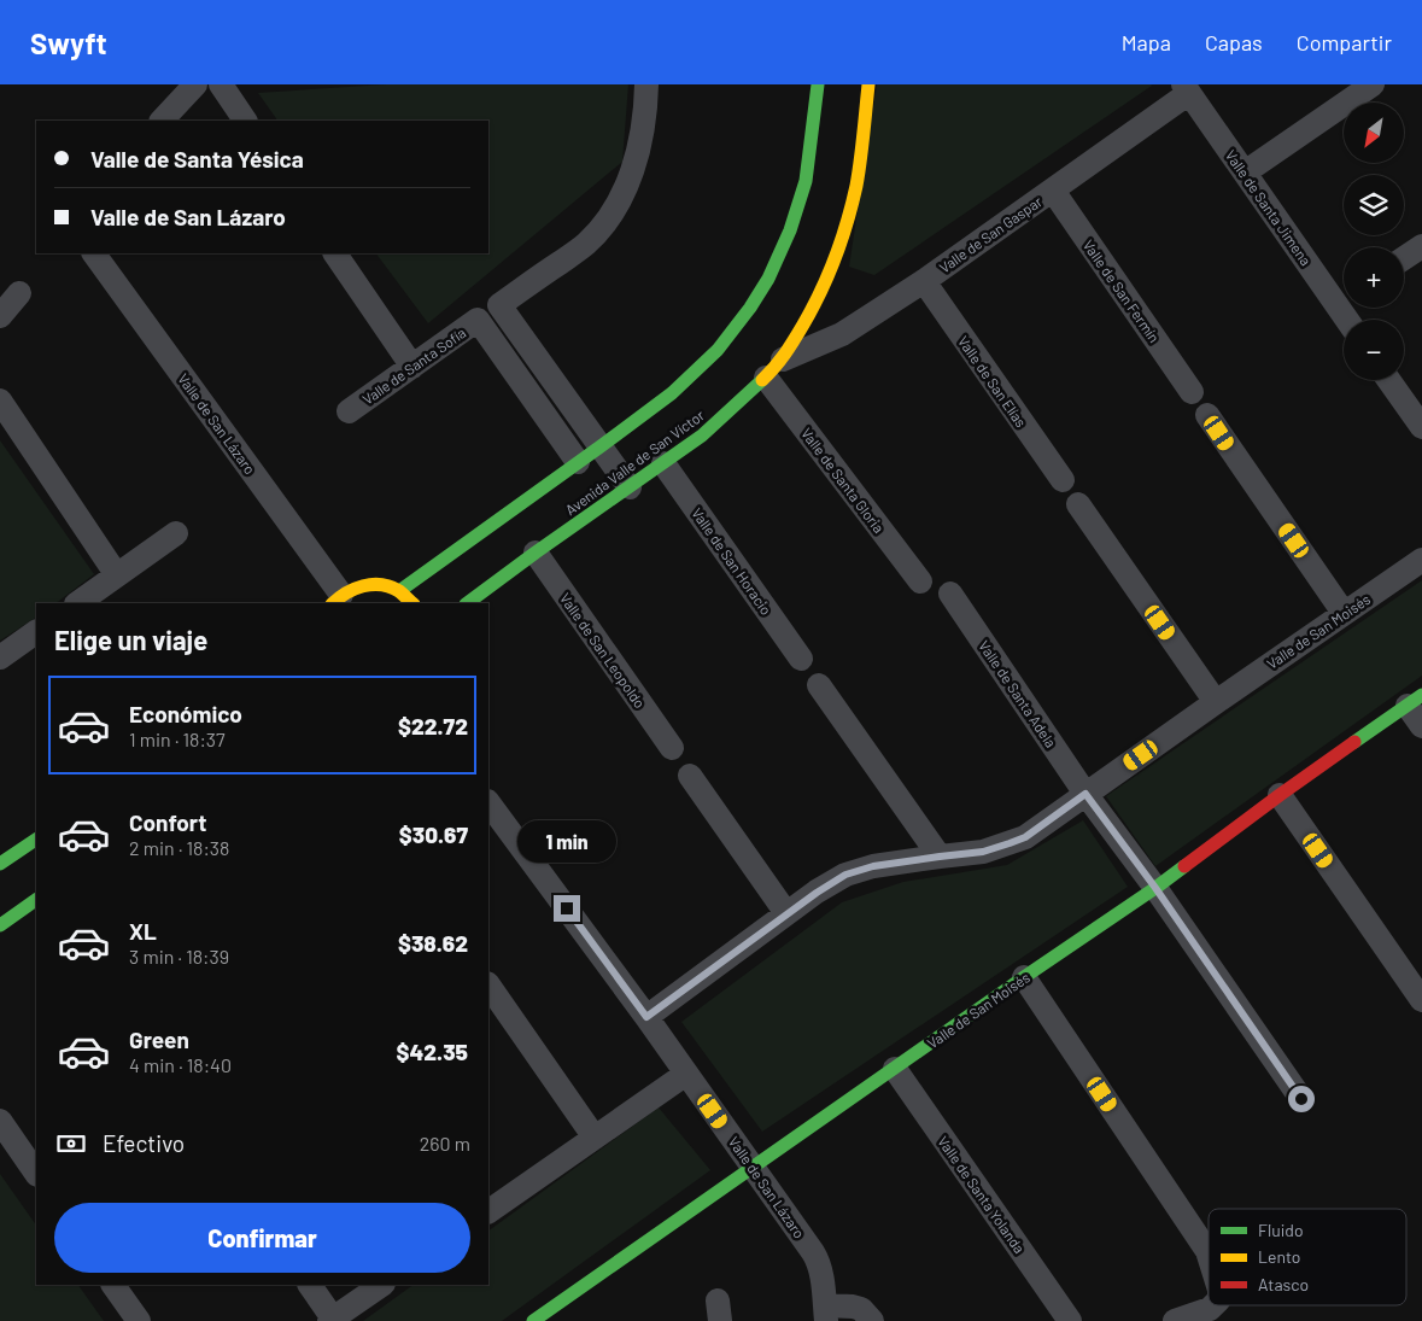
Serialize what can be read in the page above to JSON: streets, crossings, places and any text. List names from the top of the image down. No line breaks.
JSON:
{"streets":{"street":["Valle de Santa Jimena","Valle de San Gaspar","Valle de San Fermín","Valle de Santa Sofía","Valle de San Elías","Valle de San Lázaro","Avenida Valle de San Víctor","Valle de Santa Gloria","Valle de San Horacio","Valle de San Moisés","Valle de San Leopoldo","Valle de Santa Adela","Valle de Santa Yolanda"]},"crossings":[["Valle de Santa Jimena","Valle de San Gaspar"],["Valle de San Gaspar","Valle de San Fermín"],["Valle de San Gaspar","Valle de San Elías"],["Valle de San Gaspar","Avenida Valle de San Víctor"],["Valle de San Gaspar","Valle de Santa Gloria"],["Valle de San Lázaro","Valle de San Moisés"],["Avenida Valle de San Víctor","Valle de Santa Gloria"],["Avenida Valle de San Víctor","Valle de San Horacio"],["Avenida Valle de San Víctor","Valle de San Leopoldo"],["Valle de San Moisés","Valle de Santa Adela"],["Valle de San Moisés","Valle de Santa Yolanda"]],"legend":["Fluido","Lento","Atasco"],"north":"bottom left","page":{"header":"Swyft","nav":["Mapa","Capas","Compartir"],"map_buttons":["+","−"],"banner":["Valle de Santa Yésica","Valle de San Lázaro"],"heading":"Elige un viaje","list":[{"name":"Económico","note":"1 min · 18:37","value":"$22.72"},{"name":"Confort","note":"2 min · 18:38","value":"$30.67"},{"name":"XL","note":"3 min · 18:39","value":"$38.62"},{"name":"Green","note":"4 min · 18:40","value":"$42.35"}],"bubble":"1 min","pay":["Efectivo","260 m"],"buttons":"Confirmar"}}
